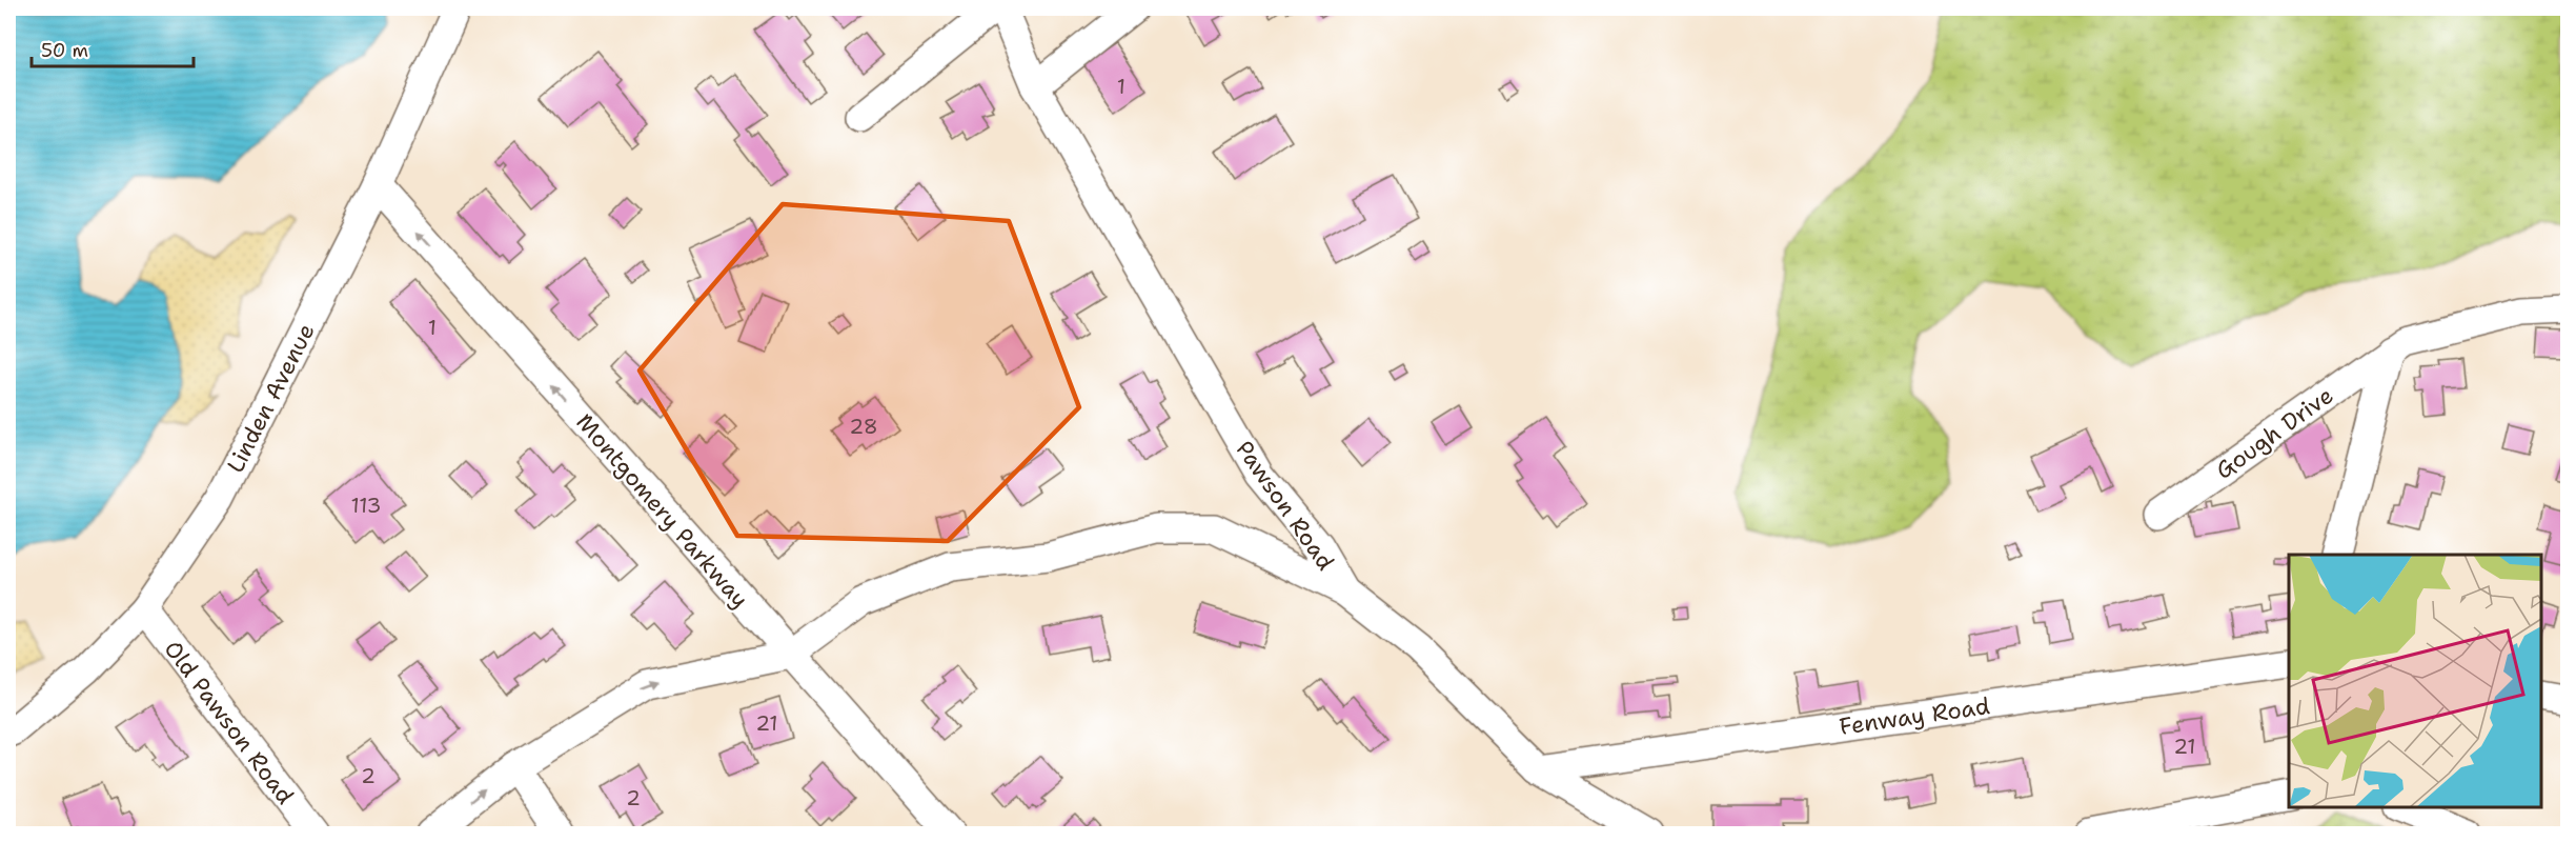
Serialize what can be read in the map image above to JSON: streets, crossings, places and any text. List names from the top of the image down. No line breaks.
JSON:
{"streets":{"street":["Linden Avenue","Gough Drive","Pawson Road","Montgomery Parkway","Fenway Road","Old Pawson Road"]},"crossings":[["Linden Avenue","Montgomery Parkway"],["Linden Avenue","Old Pawson Road"],["Pawson Road","Fenway Road"]],"one_way":["Montgomery Parkway"],"house_numbers":["1","1","28","113","21","21","2","2"],"scale_bar":"50 m"}
